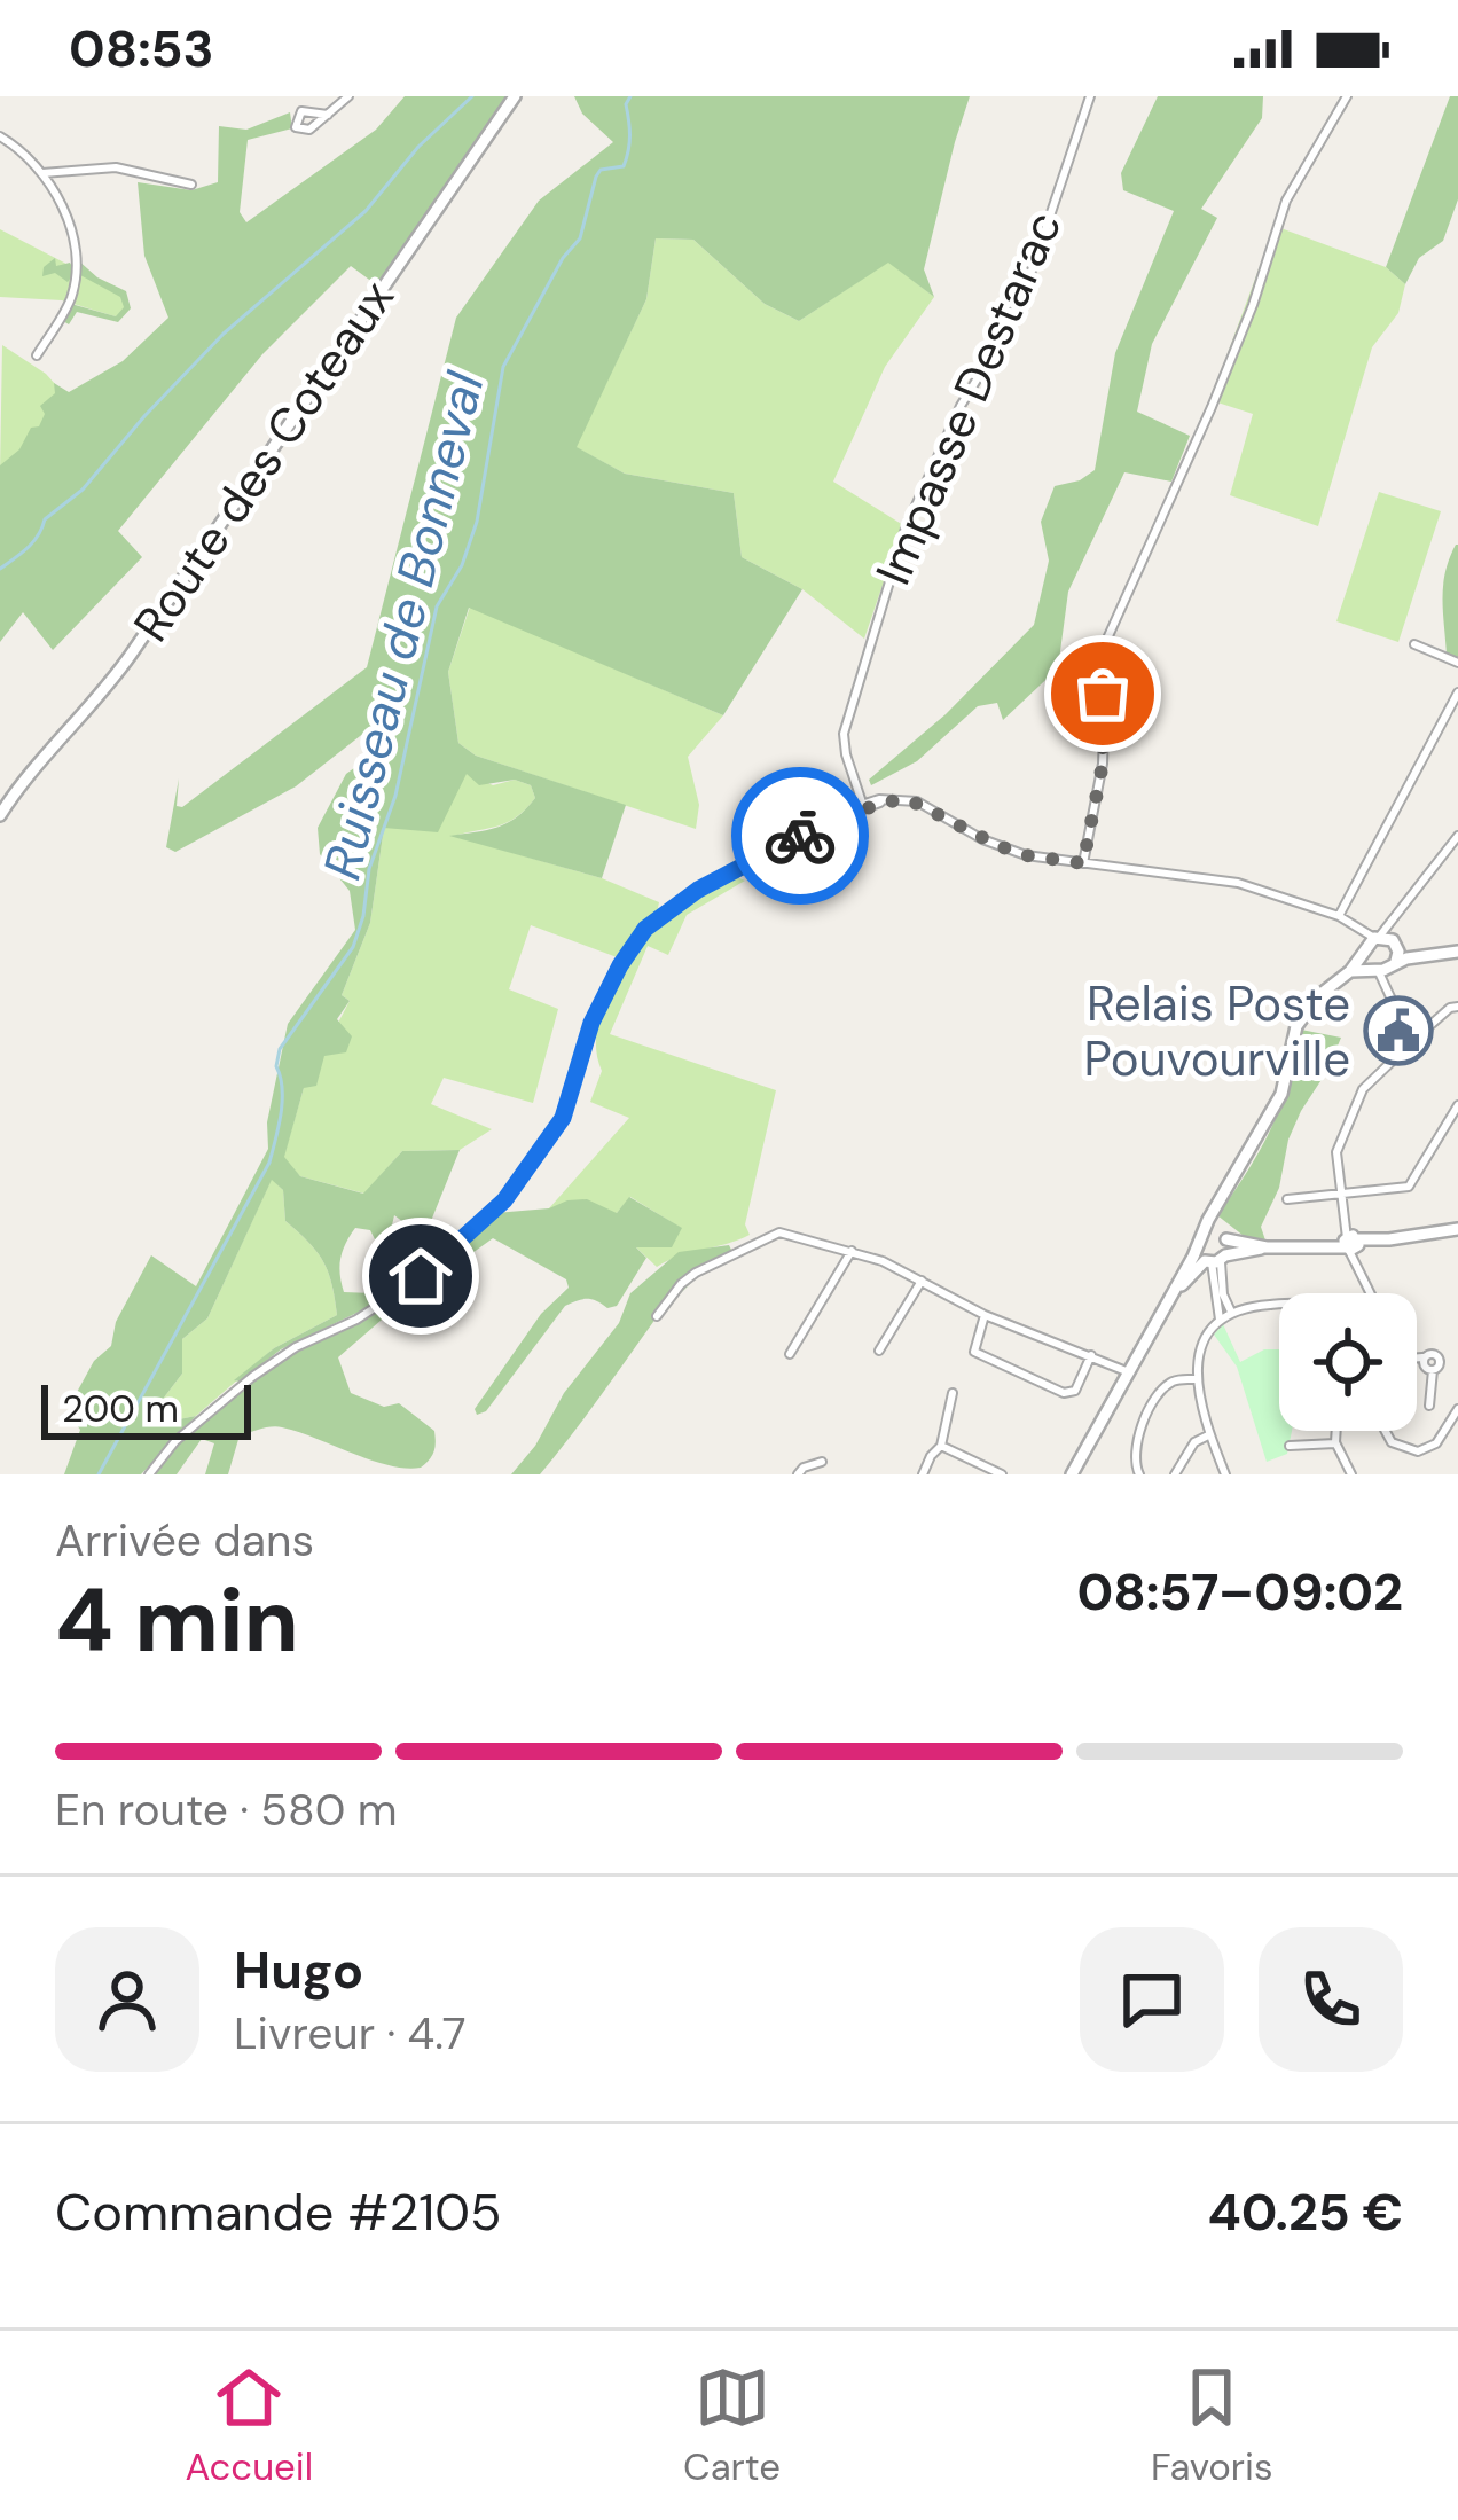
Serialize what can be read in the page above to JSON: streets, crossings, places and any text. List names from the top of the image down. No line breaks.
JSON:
{"streets":{"street":["Impasse Destarac","Route des Coteaux"]},"water":["Ruisseau de Bonneval"],"places":{"public building":["Relais Poste Pouvourville"]},"scale_bar":"200 m","page":{"status":"08:53","scale":"200 m","heading":["4 min","Arrivée dans","08:57–09:02"],"panel":["Hugo","Livreur · 4.7","Commande #2105","40.25 €"],"bar":"En route · 580 m","tabs":["Accueil","Carte","Favoris"]}}
